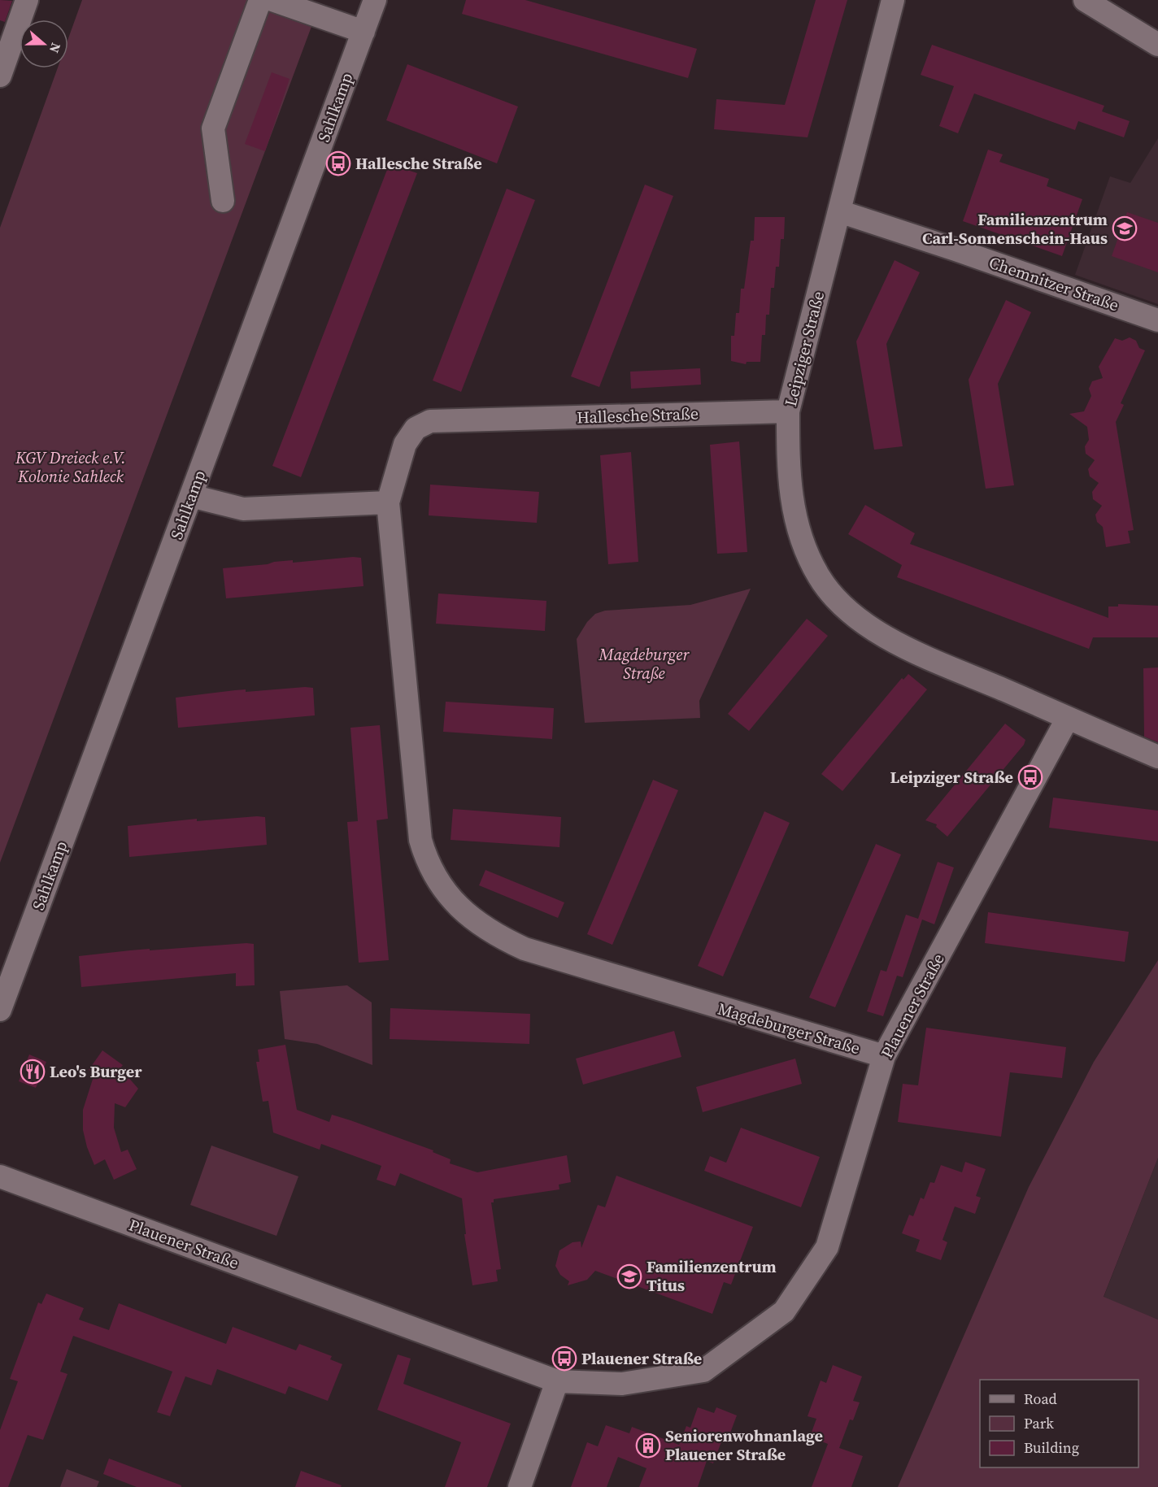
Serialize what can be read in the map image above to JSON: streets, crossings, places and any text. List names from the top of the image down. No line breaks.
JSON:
{"streets":{"street":["Sahlkamp","Chemnitzer Straße","Leipziger Straße","Hallesche Straße","Plauener Straße","Magdeburger Straße"]},"crossings":[["Chemnitzer Straße","Leipziger Straße"],["Leipziger Straße","Hallesche Straße"],["Leipziger Straße","Plauener Straße"],["Hallesche Straße","Magdeburger Straße"],["Plauener Straße","Magdeburger Straße"]],"parks":["KGV Dreieck e.V. Kolonie Sahleck","Magdeburger Straße"],"places":{"bus stop":["Hallesche Straße","Leipziger Straße","Plauener Straße"],"school or university":["Familienzentrum Carl-Sonnenschein-Haus","Familienzentrum Titus"],"restaurant":["Leo's Burger"],"building":["Seniorenwohnanlage Plauener Straße"]},"legend":["Road","Park","Building"],"north":"right"}
